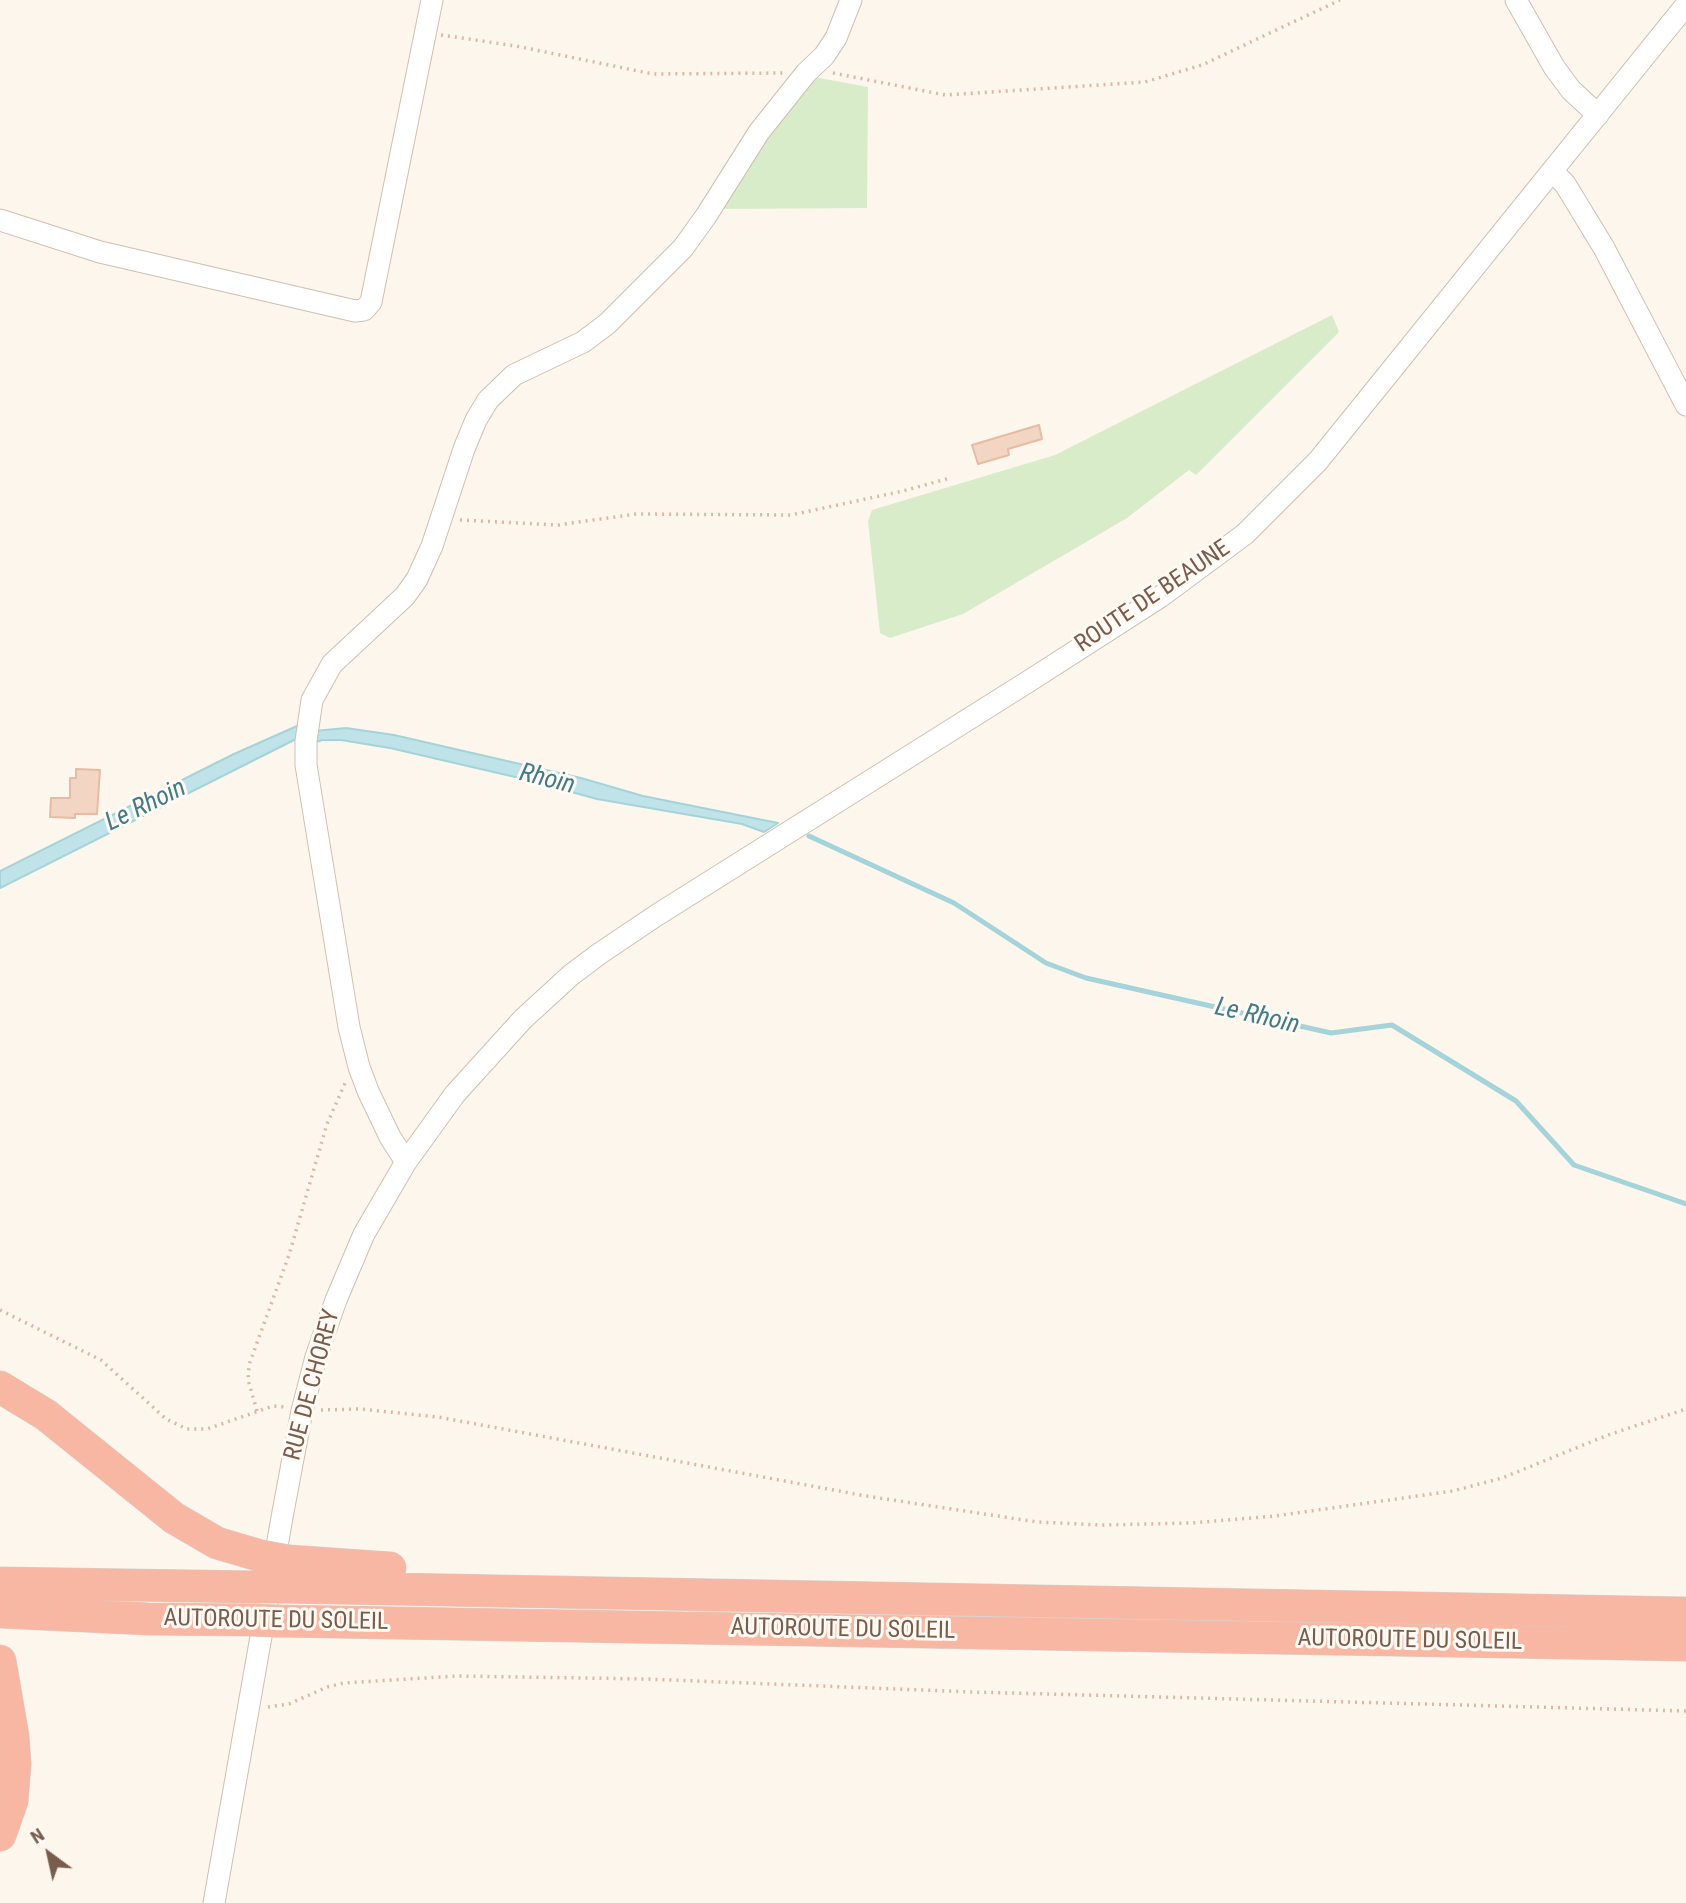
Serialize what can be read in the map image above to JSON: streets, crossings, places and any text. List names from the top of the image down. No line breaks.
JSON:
{"streets":{"highway":["AUTOROUTE DU SOLEIL"],"street":["ROUTE DE BEAUNE","RUE DE CHOREY"]},"crossings":[["ROUTE DE BEAUNE","RUE DE CHOREY"]],"water":["Rhoin","Le Rhoin"],"north":"top left"}
